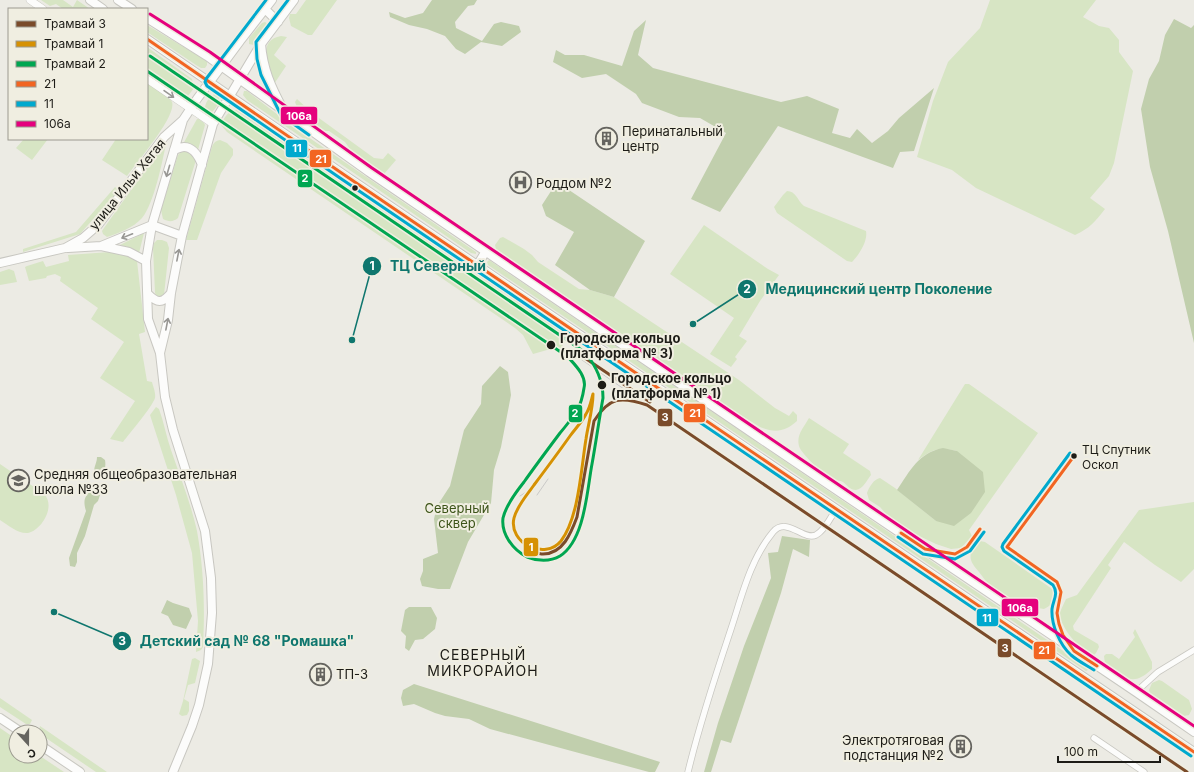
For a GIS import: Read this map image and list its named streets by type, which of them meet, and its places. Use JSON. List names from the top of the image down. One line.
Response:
{"streets":{"main road":["улица Ильи Хегая"]},"districts":["СЕВЕРНЫЙ МИКРОРАЙОН"],"parks":["Северный сквер"],"places":{"building":["Перинатальный центр","ТП-3","Электротяговая подстанция №2"],"hospital":["Роддом №2"],"other":["Медицинский центр Поколение","ТЦ Северный","Городское кольцо (платформа № 3)","Городское кольцо (платформа № 1)","ТЦ Спутник Оскол","Детский сад № 68 \"Ромашка\""],"school or university":["Средняя общеобразовательная школа №33"]},"lines":["transit line 11","transit line 106а","transit line 21","tram line 2","tram line 3","tram line 1"],"legend":["Трамвай 3","Трамвай 1","Трамвай 2","21","11","106а"],"scale_bar":"100 m","north":"bottom"}
